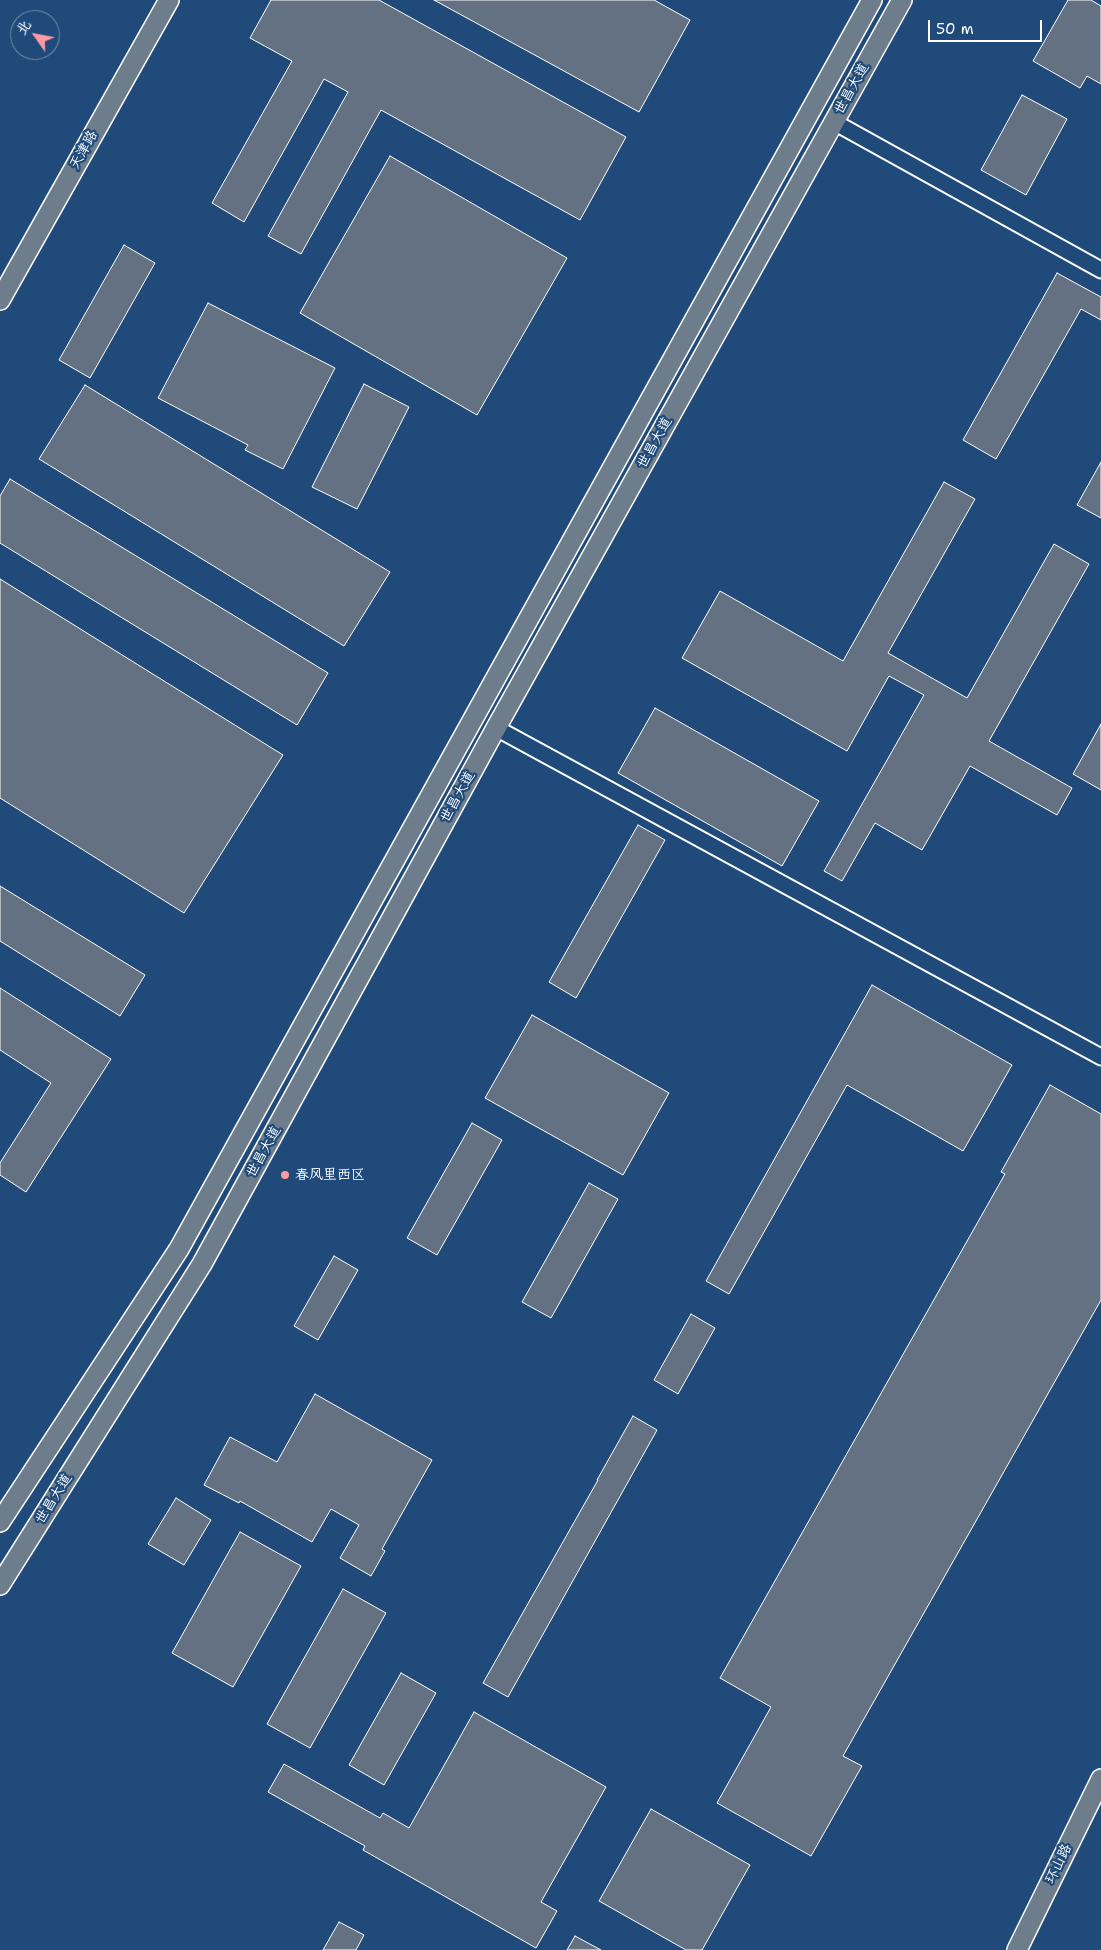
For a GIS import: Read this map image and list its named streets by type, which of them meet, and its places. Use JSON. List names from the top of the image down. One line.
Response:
{"streets":{"main road":["世昌大道","天津路","环山路"]},"places":["春风里西区"],"scale_bar":"50 m","north":"top left"}
